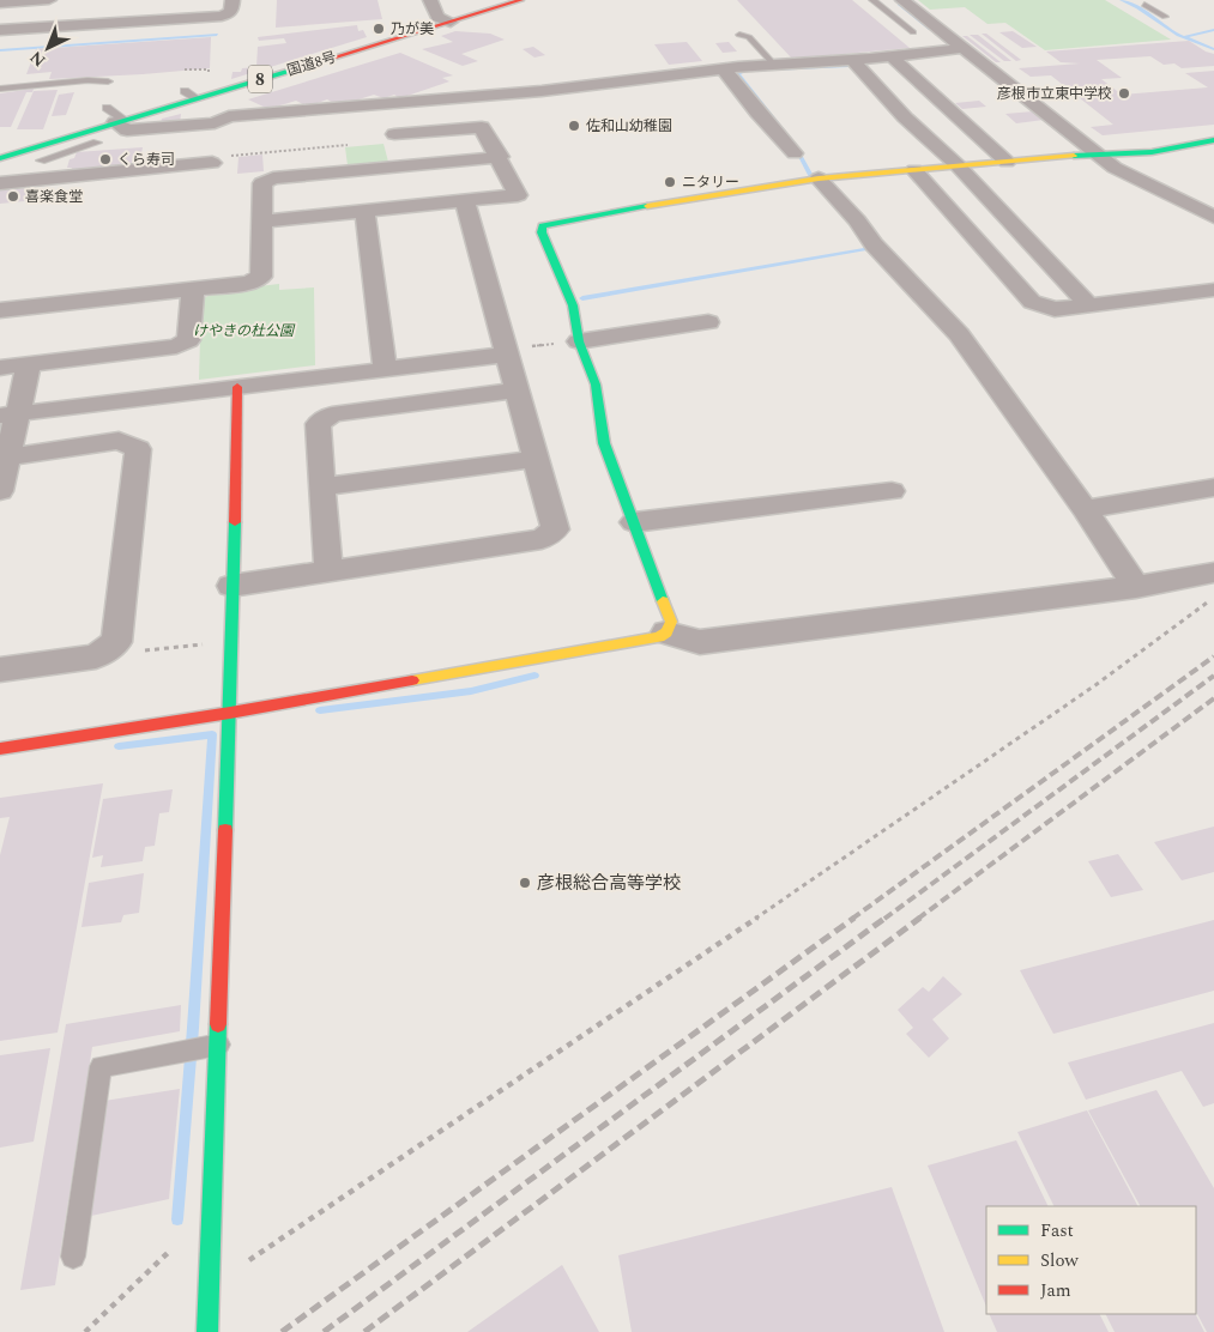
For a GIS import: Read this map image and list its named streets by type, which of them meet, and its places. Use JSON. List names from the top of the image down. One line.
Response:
{"streets":{"main road":["国道8号","8"]},"parks":["けやきの杜公園"],"places":["乃が美","彦根市立東中学校","佐和山幼稚園","くら寿司","ニタリー","喜楽食堂","彦根総合高等学校"],"legend":["Fast","Slow","Jam"],"north":"bottom left"}
